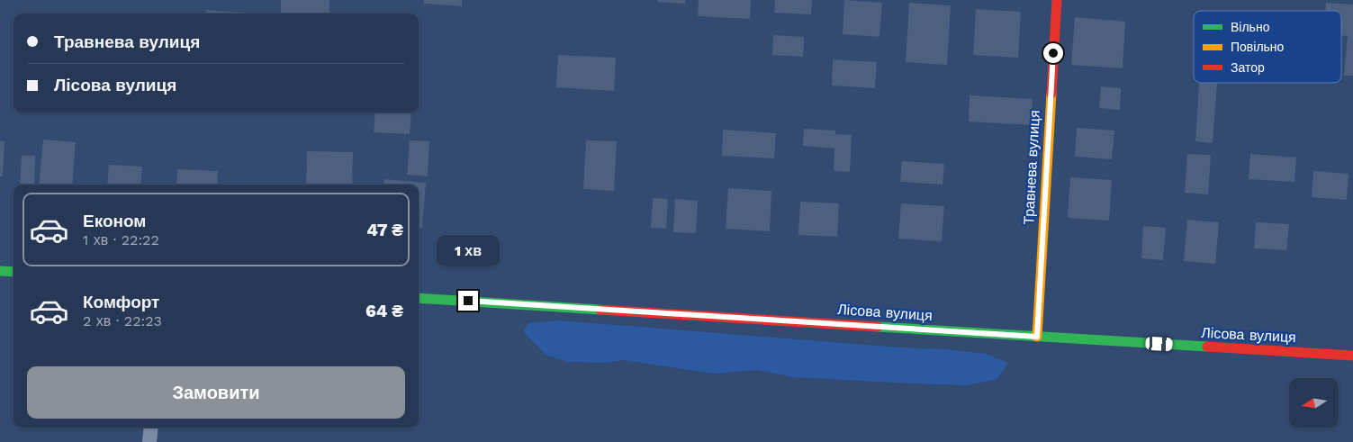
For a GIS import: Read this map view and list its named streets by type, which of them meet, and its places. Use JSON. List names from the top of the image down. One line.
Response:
{"streets":{"street":["Травнева вулиця","Лісова вулиця"]},"crossings":[["Травнева вулиця","Лісова вулиця"]],"legend":["Вільно","Повільно","Затор"],"north":"left","page":{"banner":["Травнева вулиця","Лісова вулиця"],"list":[{"name":"Економ","note":"1 хв · 22:22","value":"47 ₴"},{"name":"Комфорт","note":"2 хв · 22:23","value":"64 ₴"}],"bubble":"1 хв","buttons":"Замовити"}}
